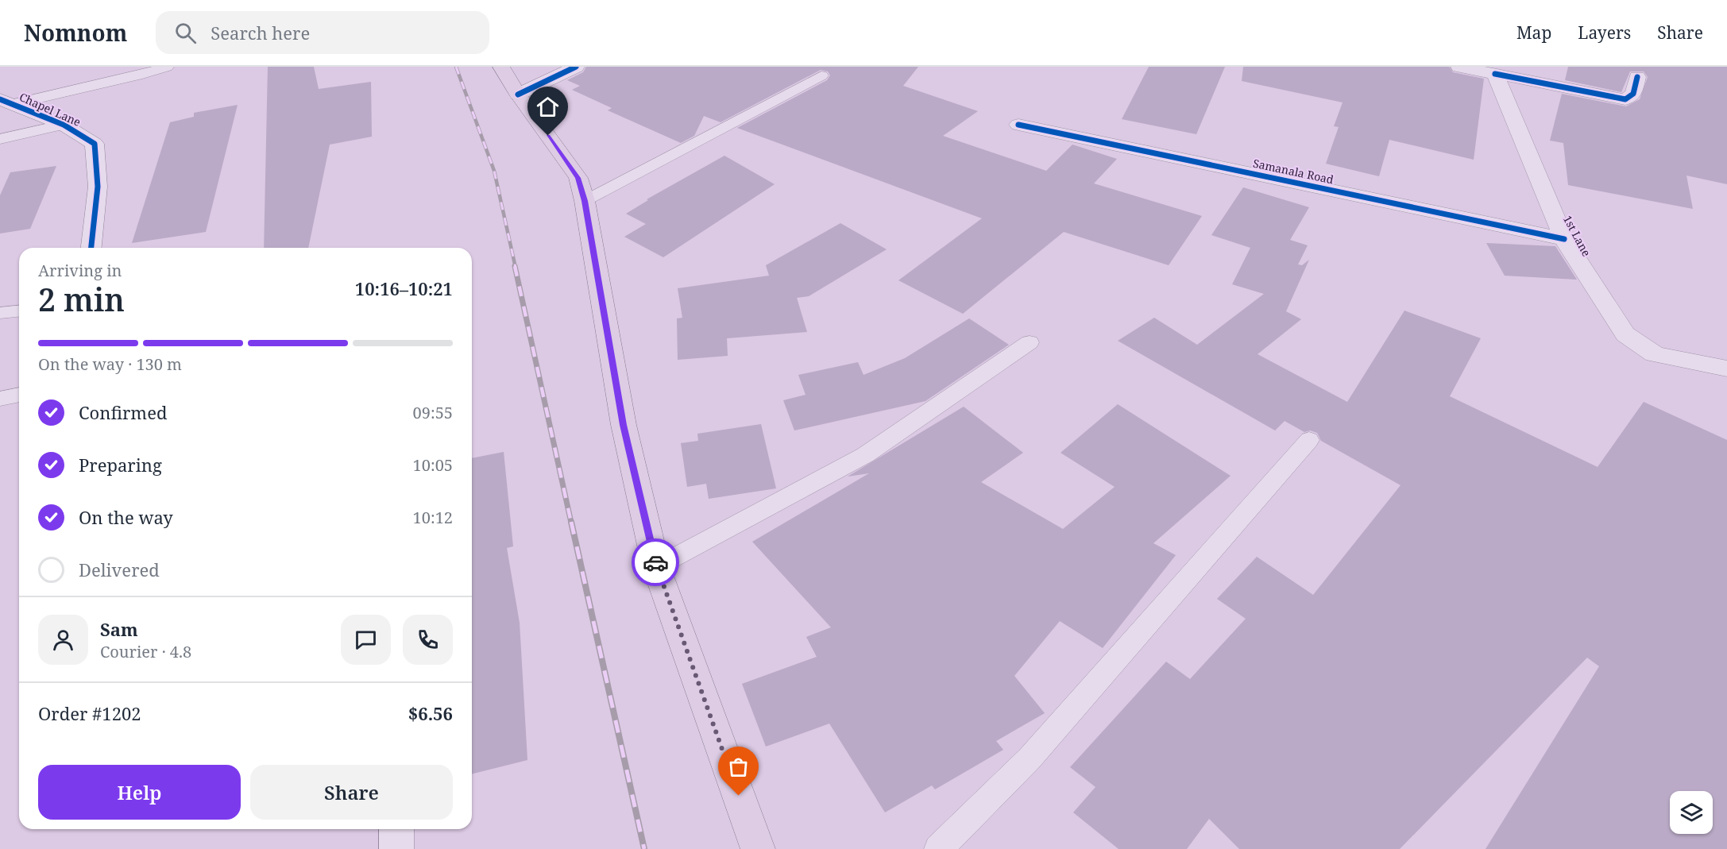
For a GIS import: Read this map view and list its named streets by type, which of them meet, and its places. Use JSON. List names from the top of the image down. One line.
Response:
{"streets":{"street":["Chapel Lane","Samanala Road","1st Lane"]},"crossings":[["Samanala Road","1st Lane"]],"page":{"header":"Nomnom","search":"Search here","nav":["Map","Layers","Share"],"heading":["2 min","Arriving in","10:16–10:21"],"panel":["Sam","Courier · 4.8","Order #1202","$6.56"],"bar":"On the way · 130 m","list":[["Confirmed","09:55"],["Preparing","10:05"],["On the way","10:12"],"Delivered"],"buttons":["Help","Share"]}}
